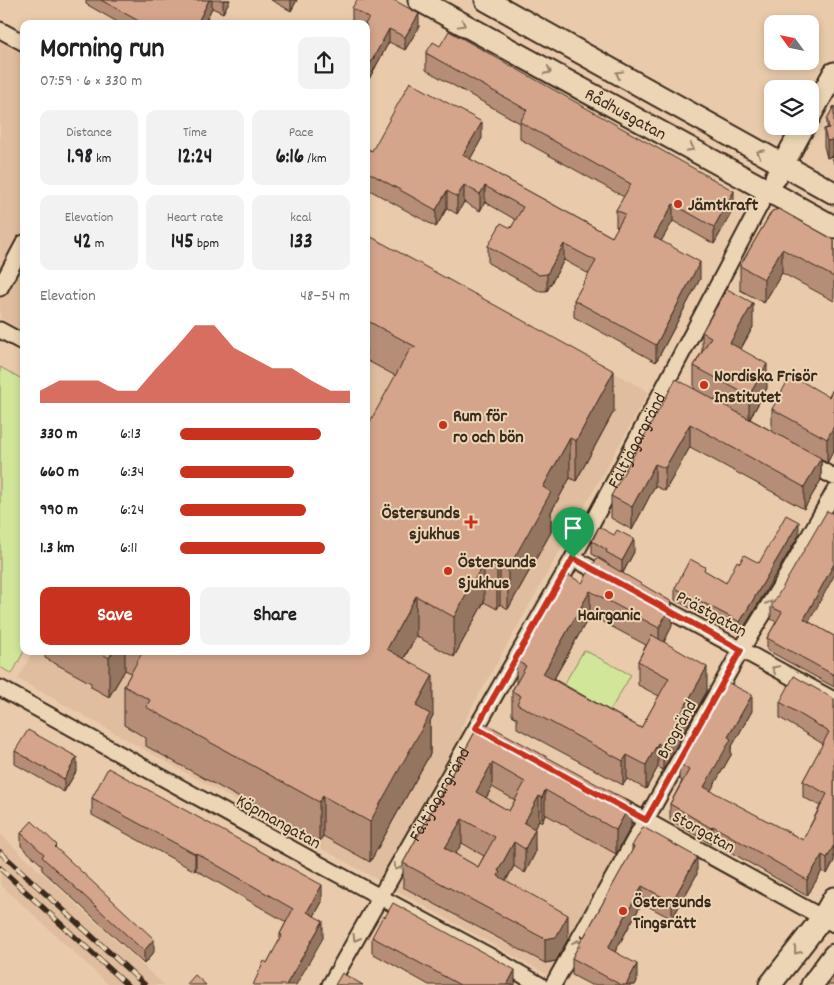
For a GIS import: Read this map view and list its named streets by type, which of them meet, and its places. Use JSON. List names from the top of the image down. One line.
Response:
{"streets":{"main road":["Rådhusgatan","Fältjägargränd"],"street":["Prästgatan","Brogränd","Köpmangatan","Storgatan"]},"crossings":[["Rådhusgatan","Fältjägargränd"],["Fältjägargränd","Köpmangatan"],["Prästgatan","Brogränd"],["Brogränd","Storgatan"]],"one_way":["Prästgatan","Brogränd"],"places":{"other":["Jämtkraft","Nordiska Frisör Institutet","Rum för ro och bön","Östersunds Sjukhus","Hairganic","Östersunds Tingsrätt"],"health":["Östersunds sjukhus"]},"north":"top left","page":{"heading":["Morning run","07:59 · 6 × 330 m"],"stats":[["Distance","1.98 km"],["Time","12:24"],["Pace","6:16 /km"],["Elevation","42 m"],["Heart rate","145 bpm"],["kcal","133"]],"chart":["Elevation","48–54 m"],"list":[{"name":"330 m","note":"6:13"},{"name":"660 m","note":"6:34"},{"name":"990 m","note":"6:24"},{"name":"1.3 km","note":"6:11"}],"buttons":["Save","Share"]}}
